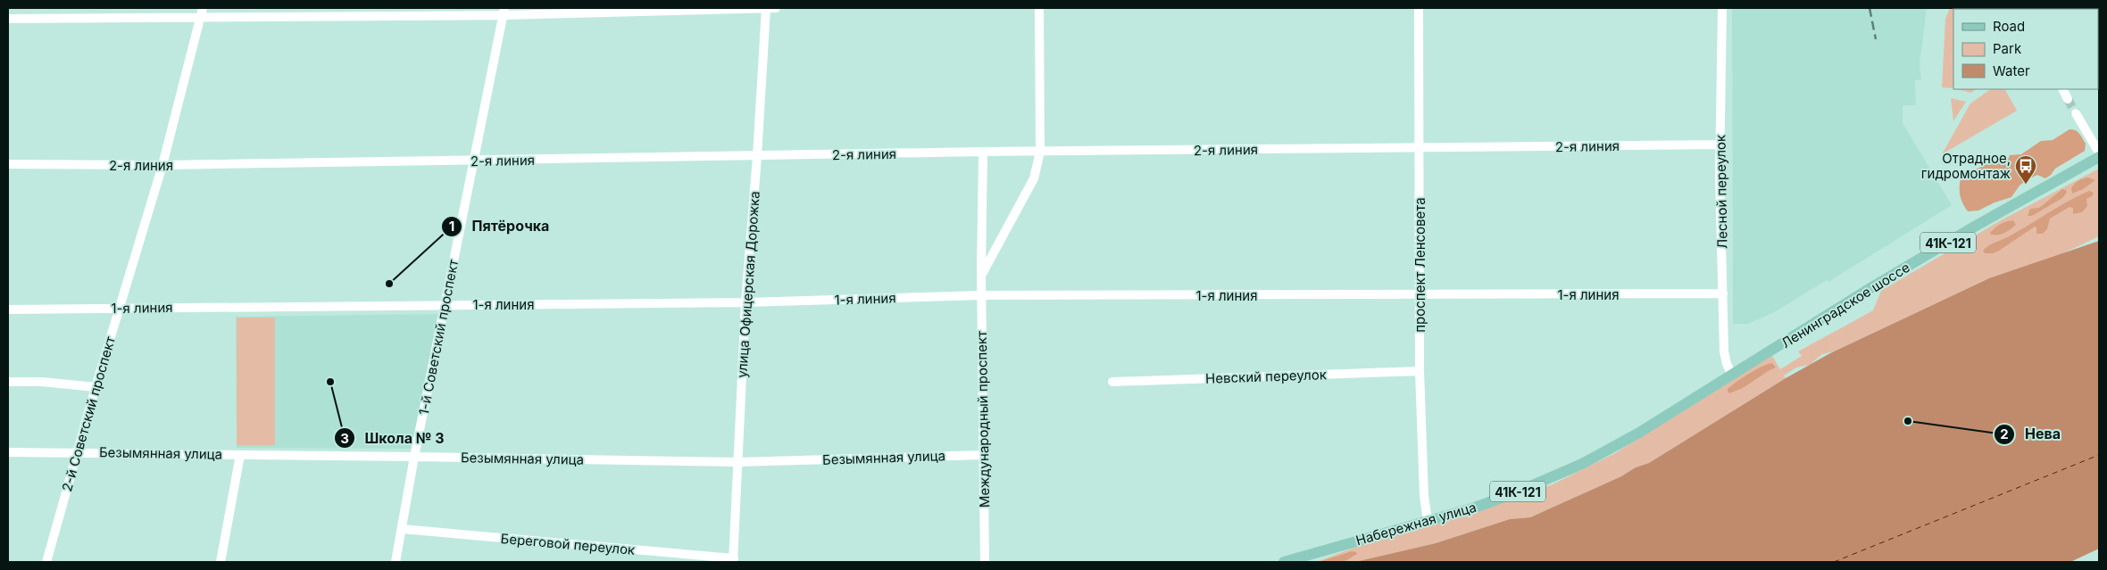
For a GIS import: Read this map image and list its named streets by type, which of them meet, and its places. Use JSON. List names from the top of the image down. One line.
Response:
{"streets":{"main road":["41К-121","Ленинградское шоссе","Набережная улица"],"street":["2-я линия","Лесной переулок","проспект Ленсовета","улица Офицерская Дорожка","1-я линия","1-й Советский проспект","Невский переулок","2-й Советский проспект","Международный проспект","Безымянная улица","Береговой переулок"]},"crossings":[["2-я линия","Лесной переулок"],["2-я линия","проспект Ленсовета"],["2-я линия","улица Офицерская Дорожка"],["2-я линия","1-й Советский проспект"],["2-я линия","2-й Советский проспект"],["2-я линия","Международный проспект"],["Лесной переулок","1-я линия"],["Лесной переулок","Ленинградское шоссе"],["Лесной переулок","Набережная улица"],["проспект Ленсовета","1-я линия"],["проспект Ленсовета","Невский переулок"],["проспект Ленсовета","Набережная улица"],["улица Офицерская Дорожка","1-я линия"],["улица Офицерская Дорожка","Безымянная улица"],["улица Офицерская Дорожка","Береговой переулок"],["1-я линия","1-й Советский проспект"],["1-я линия","2-й Советский проспект"],["1-я линия","Международный проспект"],["Ленинградское шоссе","Набережная улица"],["1-й Советский проспект","Безымянная улица"],["1-й Советский проспект","Береговой переулок"],["2-й Советский проспект","Безымянная улица"],["Международный проспект","Безымянная улица"]],"places":{"bus stop":["Отрадное, гидромонтаж"],"other":["Пятёрочка","Школа № 3","Нева"]},"legend":["Road","Park","Water"]}
